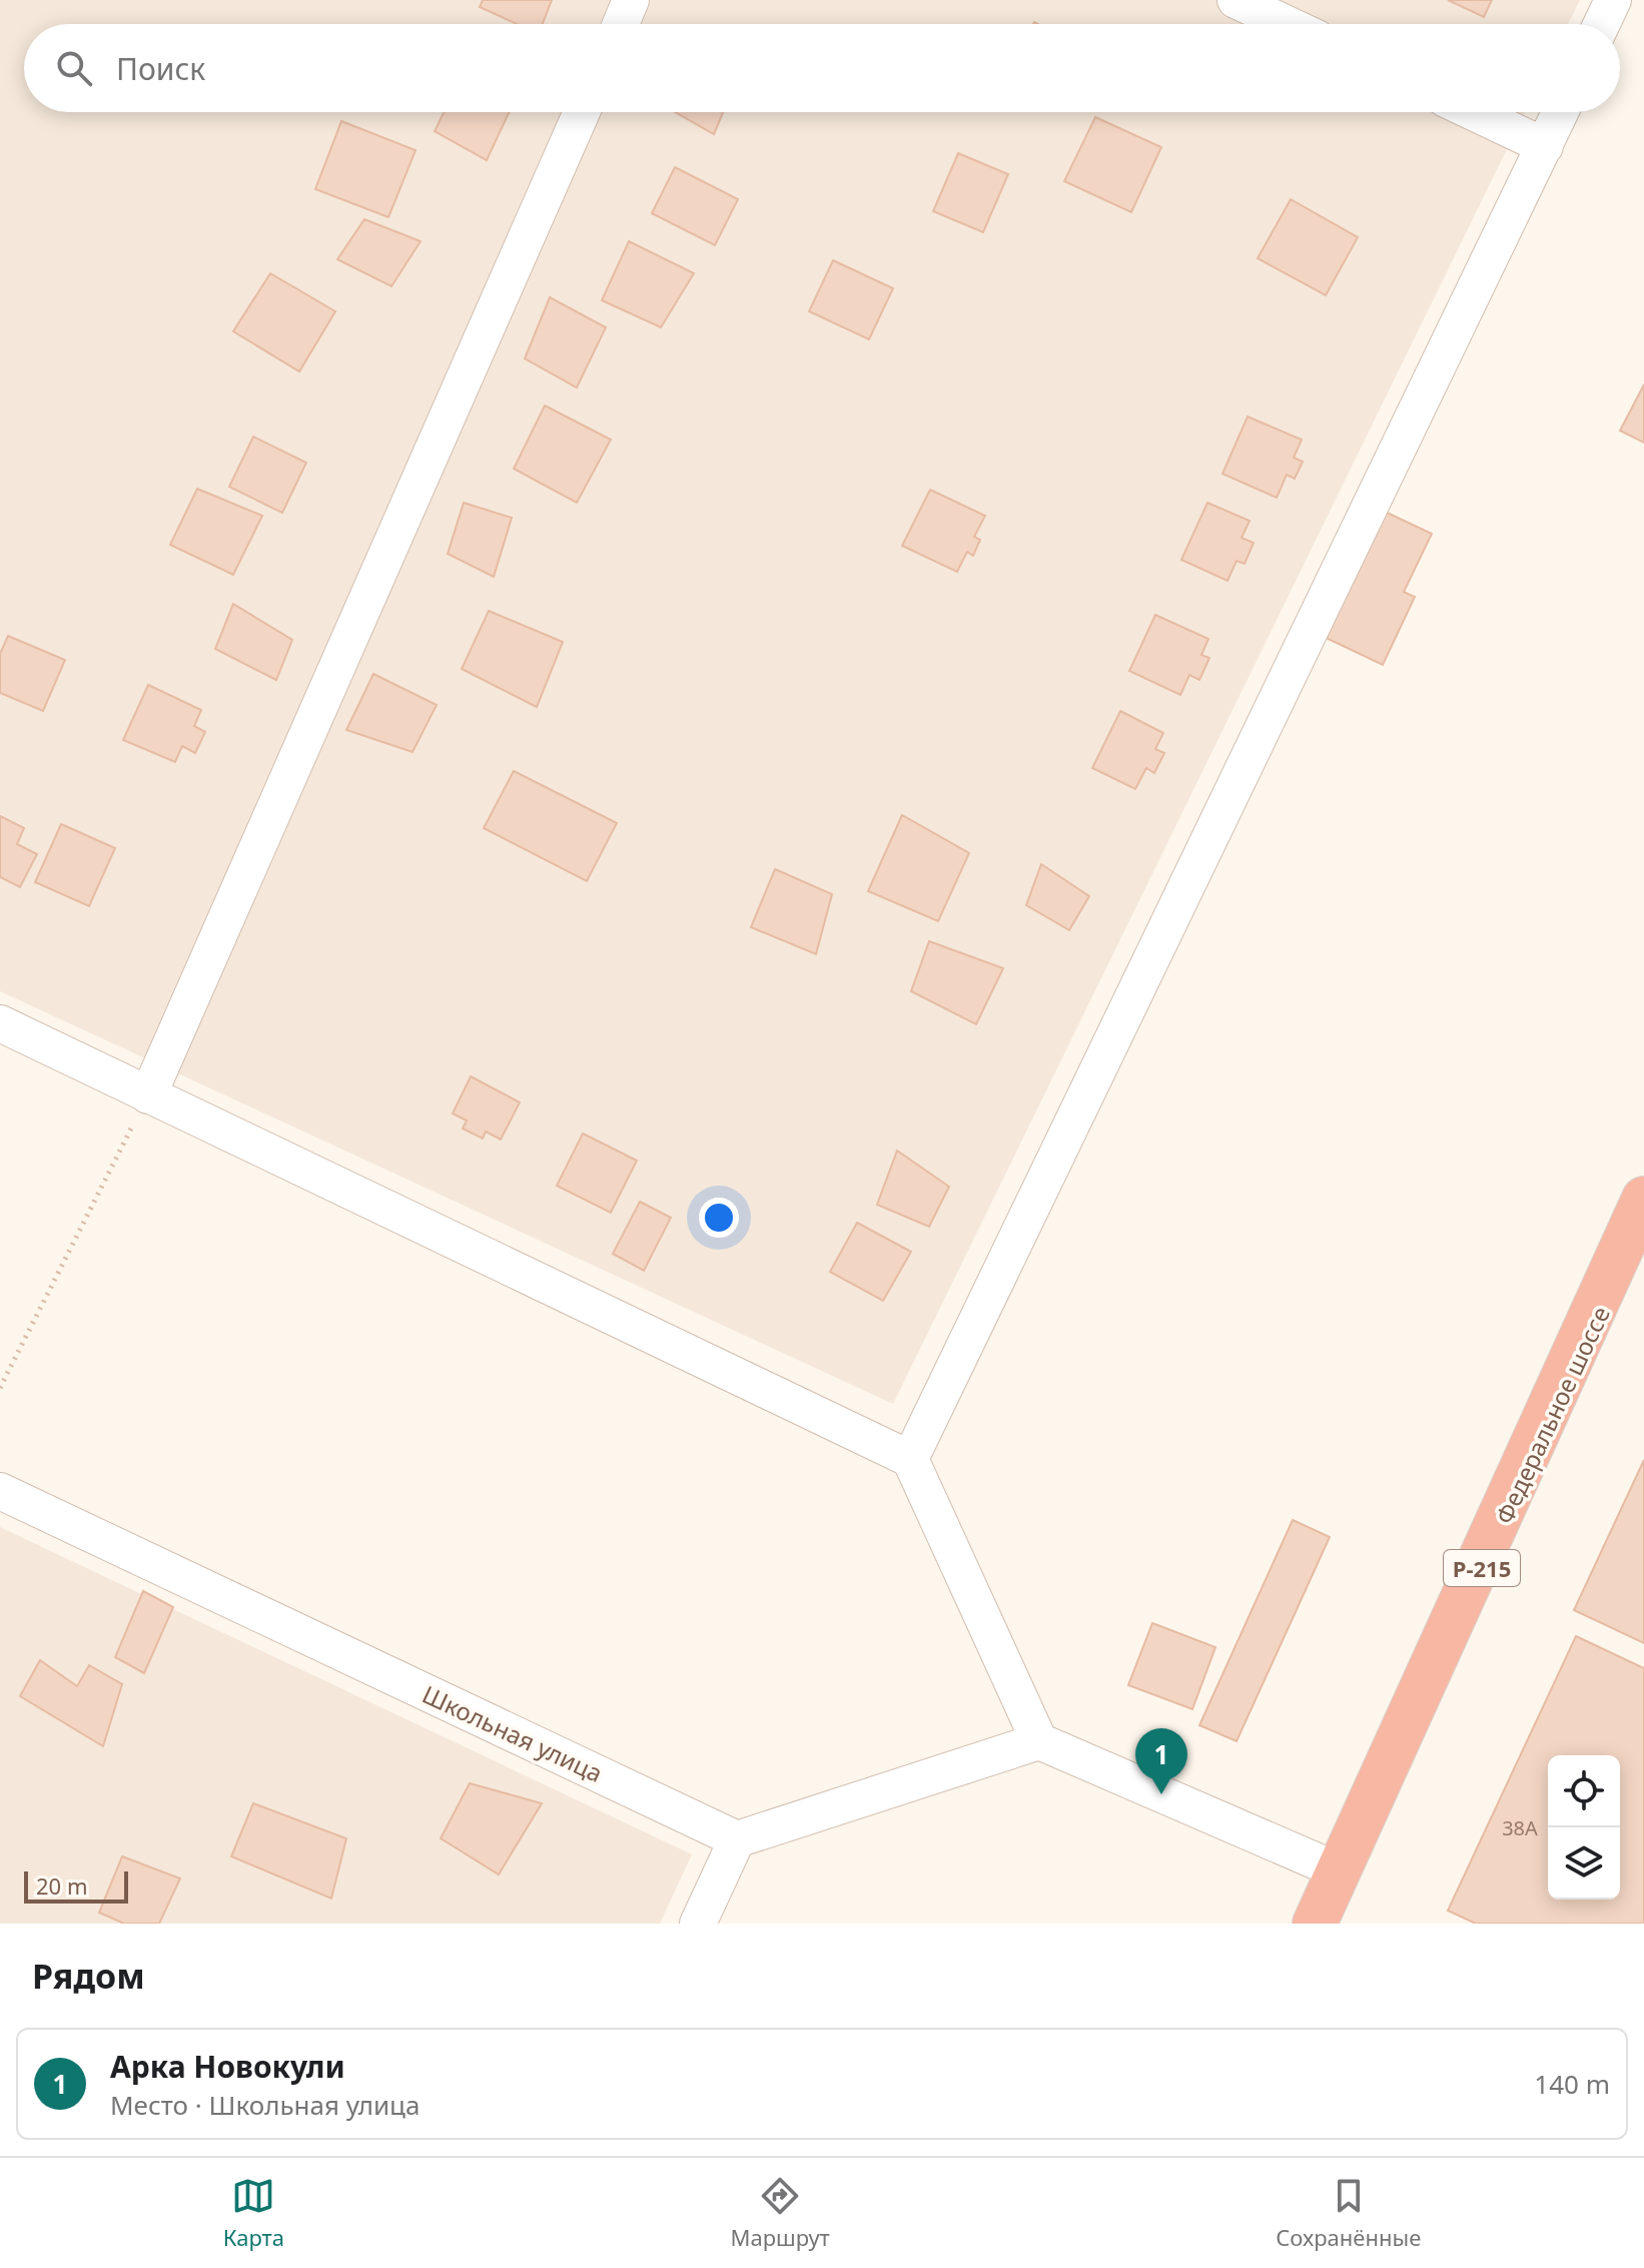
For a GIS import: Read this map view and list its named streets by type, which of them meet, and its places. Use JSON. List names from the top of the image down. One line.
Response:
{"streets":{"highway":["Федеральное шоссе","P-215"],"street":["Школьная улица"]},"crossings":[["Федеральное шоссе","P-215"]],"house_numbers":["38А"],"scale_bar":"20 m","page":{"search":"Поиск","pins":"1","scale":"20 m","heading":"Рядом","list":[{"mark":"1","name":"Арка Новокули","note":"Место · Школьная улица","value":"140 m"}],"nav":["Карта","Маршрут","Сохранённые"]}}
